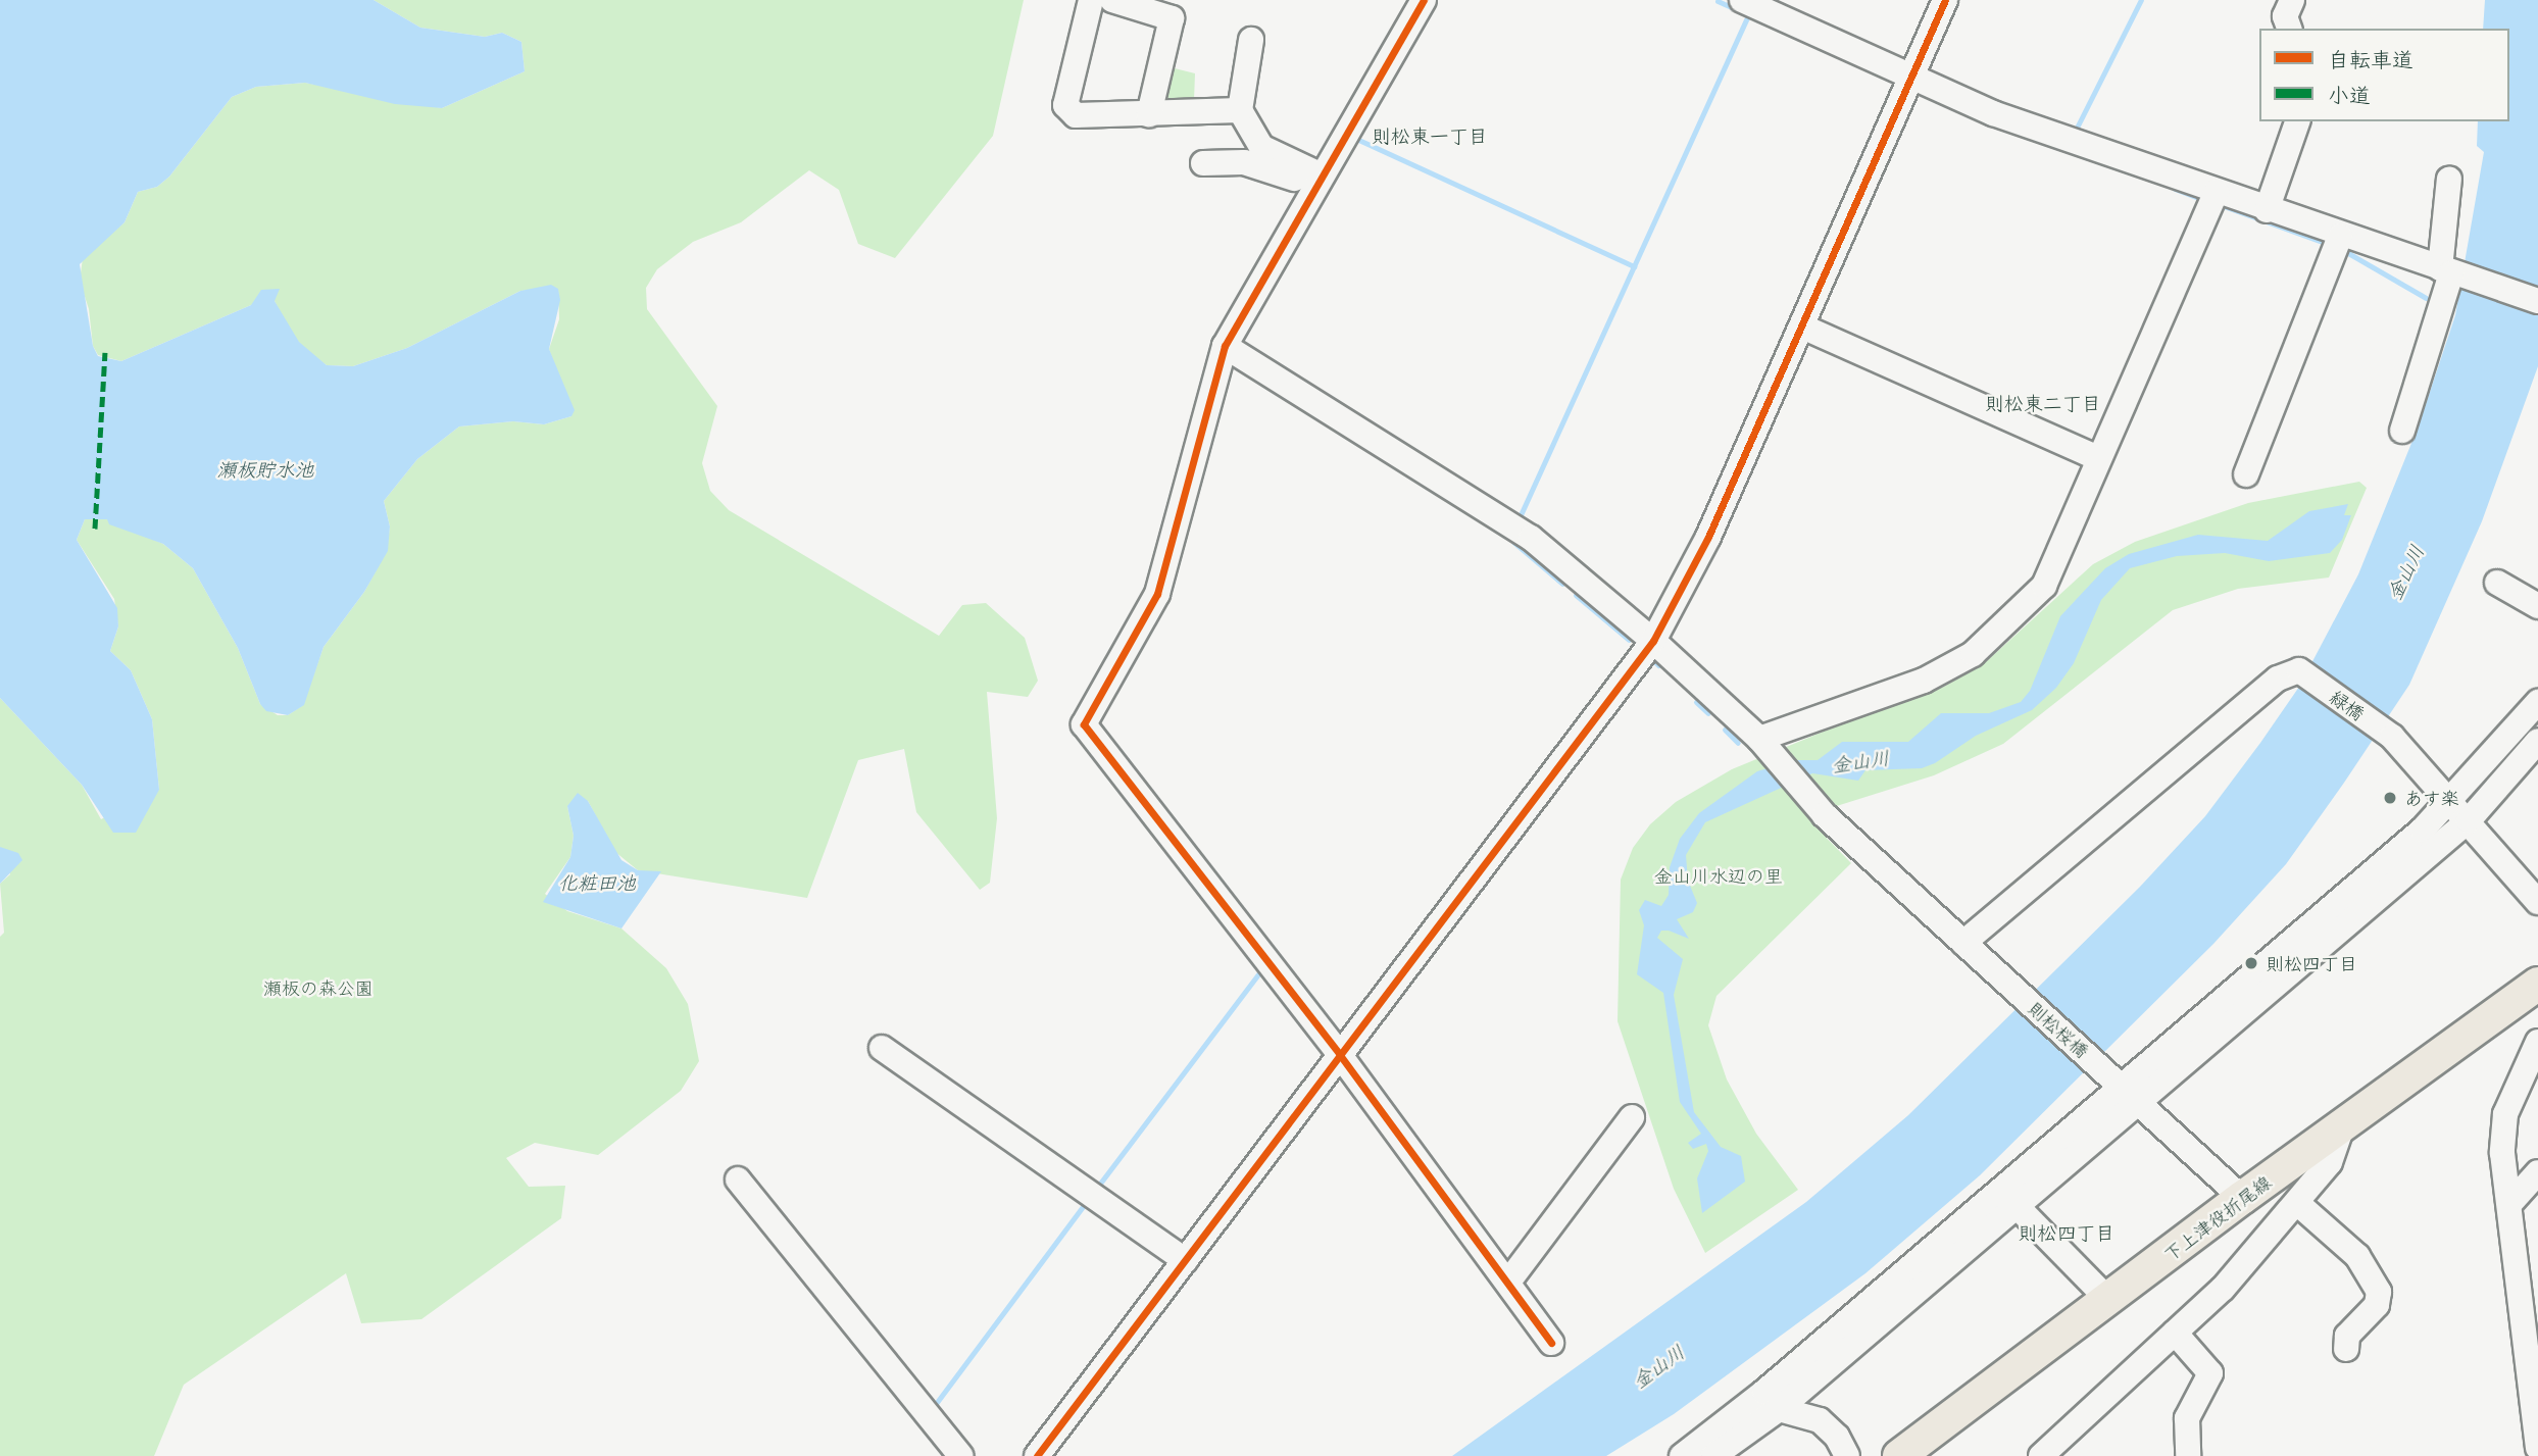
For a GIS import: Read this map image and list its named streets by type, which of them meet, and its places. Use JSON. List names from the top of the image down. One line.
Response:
{"streets":{"main road":["下上津役折尾線"],"street":["緑橋","則松桜橋"]},"crossings":[["緑橋","則松桜橋"],["則松桜橋","下上津役折尾線"]],"districts":["則松東一丁目","則松東二丁目","則松四丁目"],"water":["瀬板貯水池","金山川","化粧田池"],"parks":["金山川水辺の里","瀬板の森公園"],"places":["あす楽","則松四丁目"],"legend":["自転車道","小道"]}
